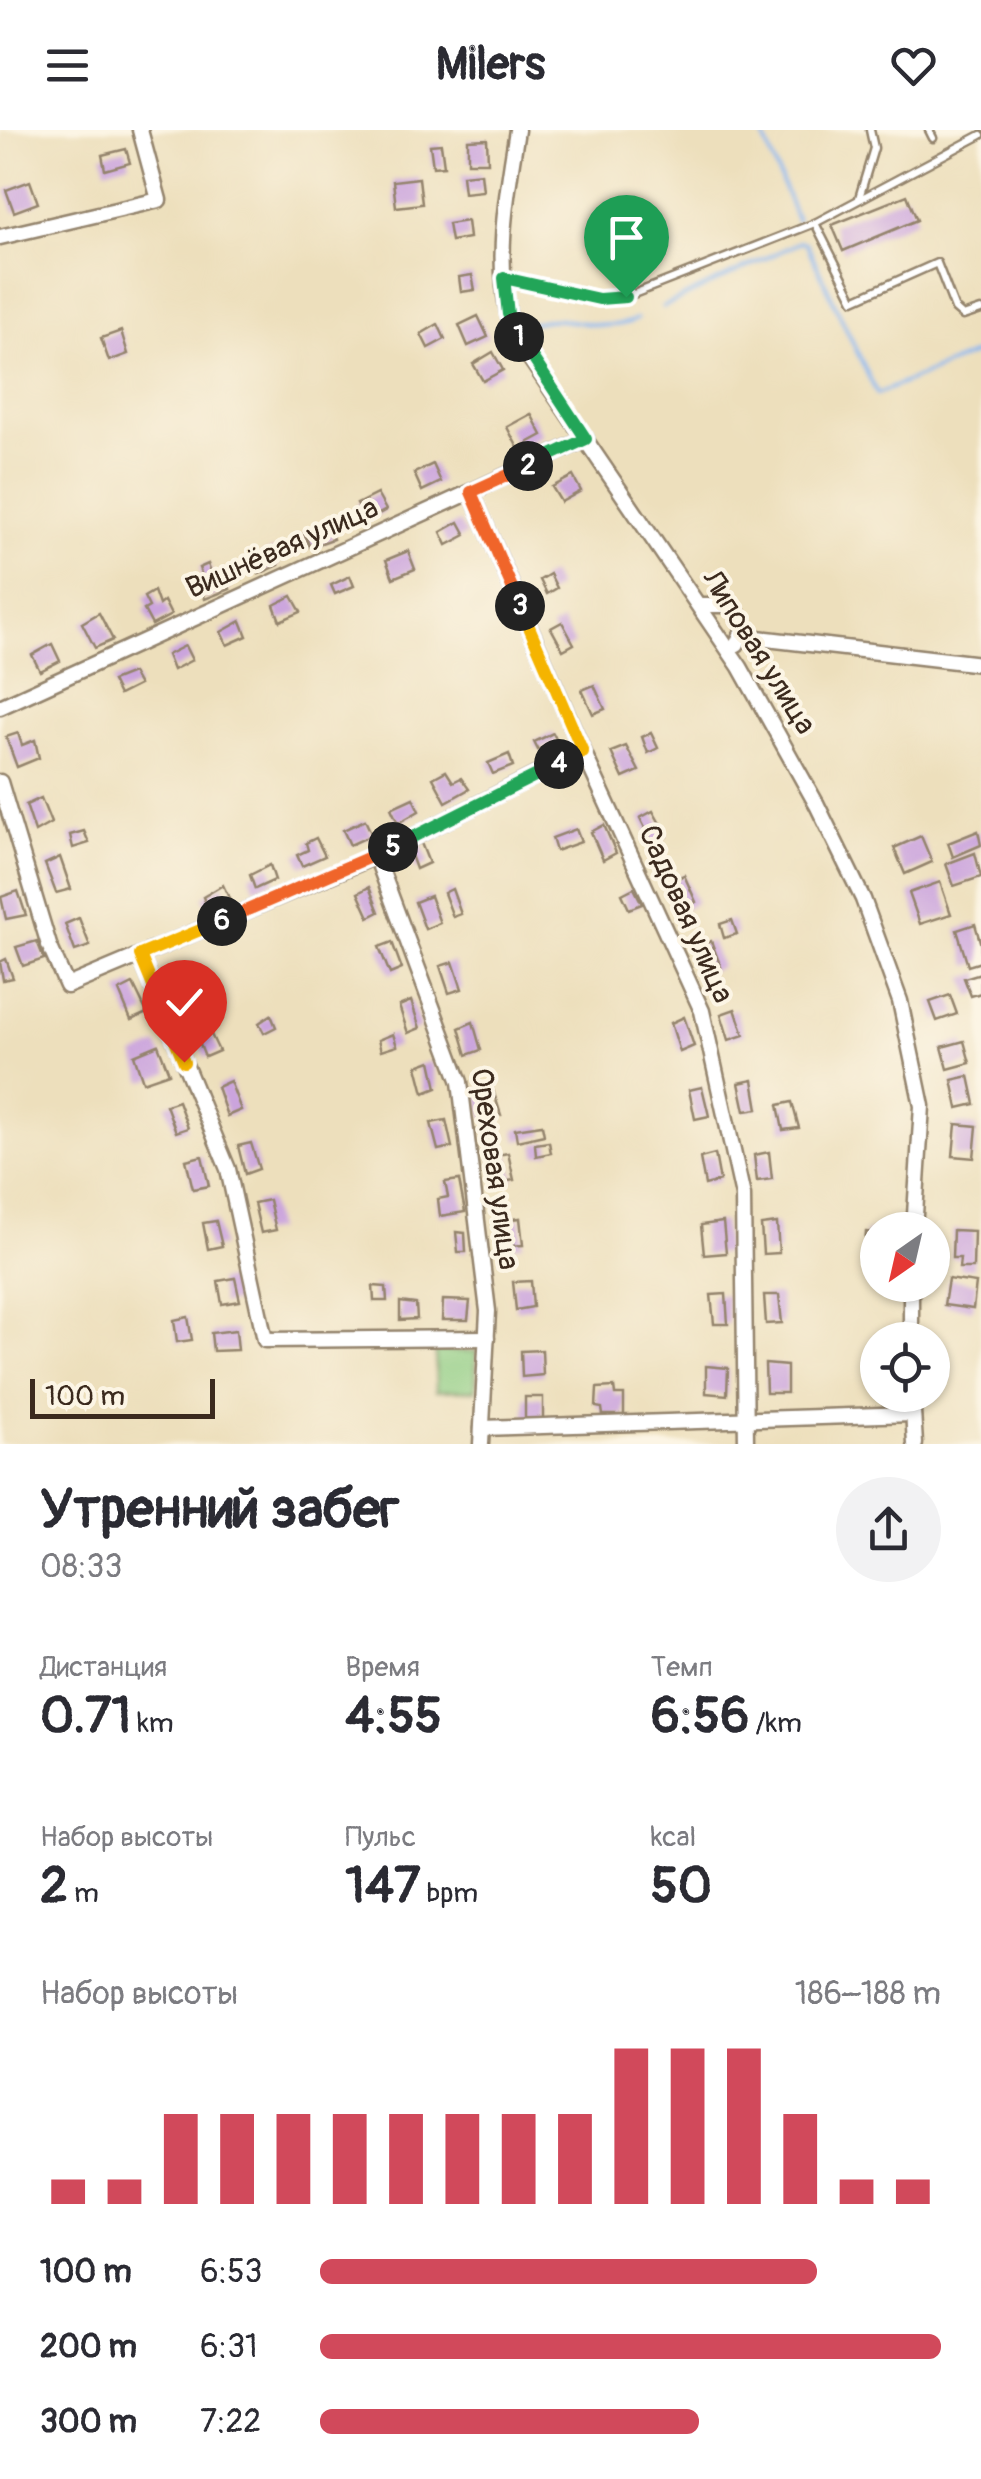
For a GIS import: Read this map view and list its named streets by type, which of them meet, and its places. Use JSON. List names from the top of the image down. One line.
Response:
{"streets":{"street":["Вишнёвая улица","Липовая улица","Садовая улица","Ореховая улица"]},"crossings":[["Вишнёвая улица","Липовая улица"],["Вишнёвая улица","Садовая улица"]],"scale_bar":"100 m","north":"bottom left","page":{"header":"Milers","pins":["1","2","3","4","5","6"],"scale":"100 m","heading":["Утренний забег","08:33"],"stats":[["Дистанция","0.71 km"],["Время","4:55"],["Темп","6:56 /km"],["Набор высоты","2 m"],["Пульс","147 bpm"],["kcal","50"]],"chart":["Набор высоты","186–188 m"],"list":[{"name":"100 m","note":"6:53"},{"name":"200 m","note":"6:31"},{"name":"300 m","note":"7:22"}]}}
